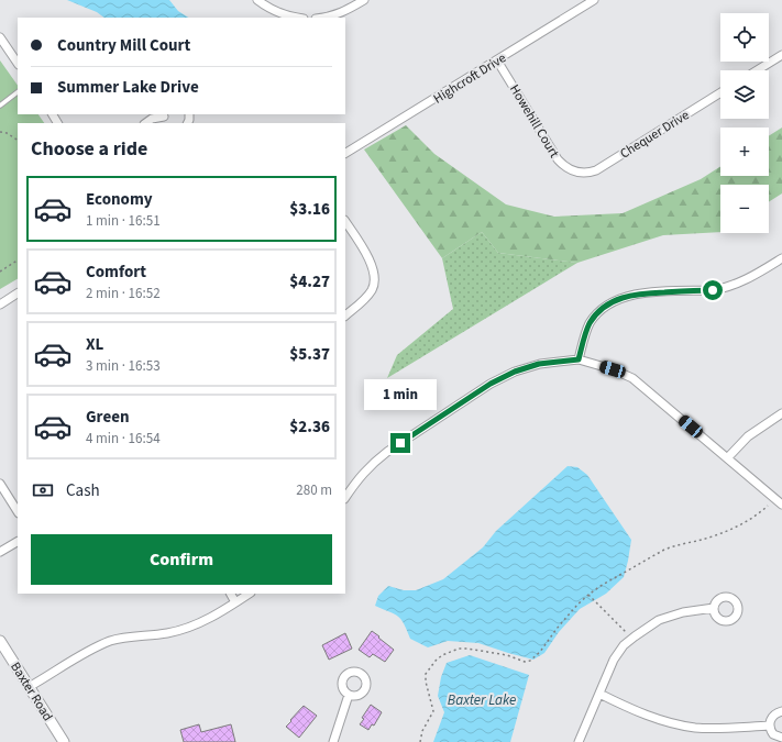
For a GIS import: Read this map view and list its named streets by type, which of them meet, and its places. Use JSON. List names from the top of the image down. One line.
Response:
{"streets":{"main road":["Baxter Road"],"street":["Highcroft Drive","Howehill Court","Chequer Drive"]},"crossings":[["Highcroft Drive","Howehill Court"],["Howehill Court","Chequer Drive"]],"water":["Baxter Lake"],"page":{"map_buttons":["+","−"],"banner":["Country Mill Court","Summer Lake Drive"],"heading":"Choose a ride","list":[{"name":"Economy","note":"1 min · 16:51","value":"$3.16"},{"name":"Comfort","note":"2 min · 16:52","value":"$4.27"},{"name":"XL","note":"3 min · 16:53","value":"$5.37"},{"name":"Green","note":"4 min · 16:54","value":"$2.36"}],"bubble":"1 min","pay":["Cash","280 m"],"buttons":"Confirm"}}
